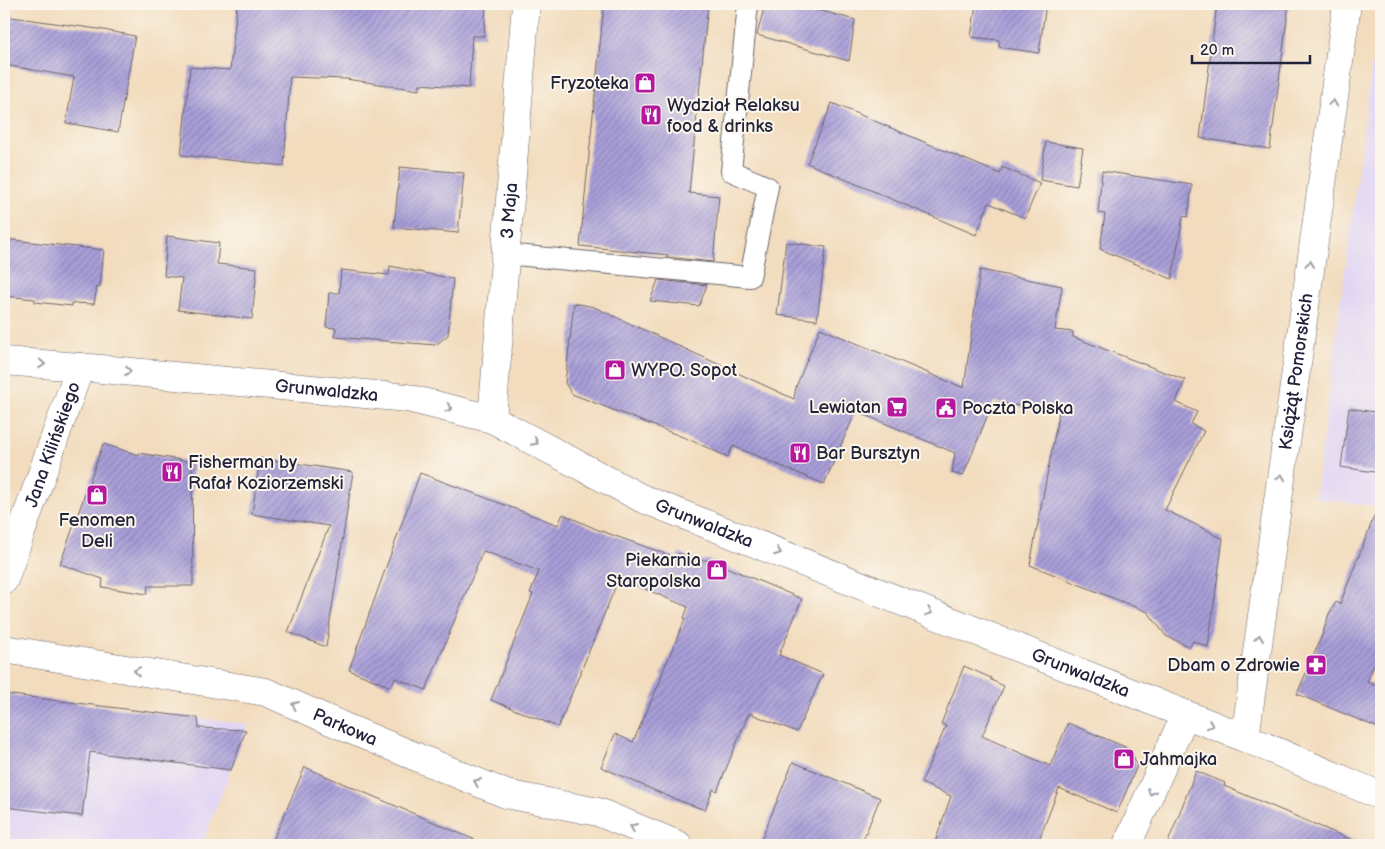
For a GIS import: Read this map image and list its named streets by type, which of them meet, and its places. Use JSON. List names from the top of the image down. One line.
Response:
{"streets":{"street":["3 Maja","Książąt Pomorskich","Grunwaldzka","Jana Kilińskiego","Parkowa"]},"crossings":[["3 Maja","Grunwaldzka"],["Książąt Pomorskich","Grunwaldzka"],["Grunwaldzka","Jana Kilińskiego"]],"one_way":["Książąt Pomorskich","Grunwaldzka","Parkowa"],"places":{"shop":["Fryzoteka","WYPO. Sopot","Fenomen Deli","Piekarnia Staropolska","Jahmajka"],"restaurant":["Wydział Relaksu food & drinks","Bar Bursztyn","Fisherman by Rafał Koziorzemski"],"supermarket":["Lewiatan"],"public building":["Poczta Polska"],"pharmacy":["Dbam o Zdrowie"]},"scale_bar":"20 m"}
